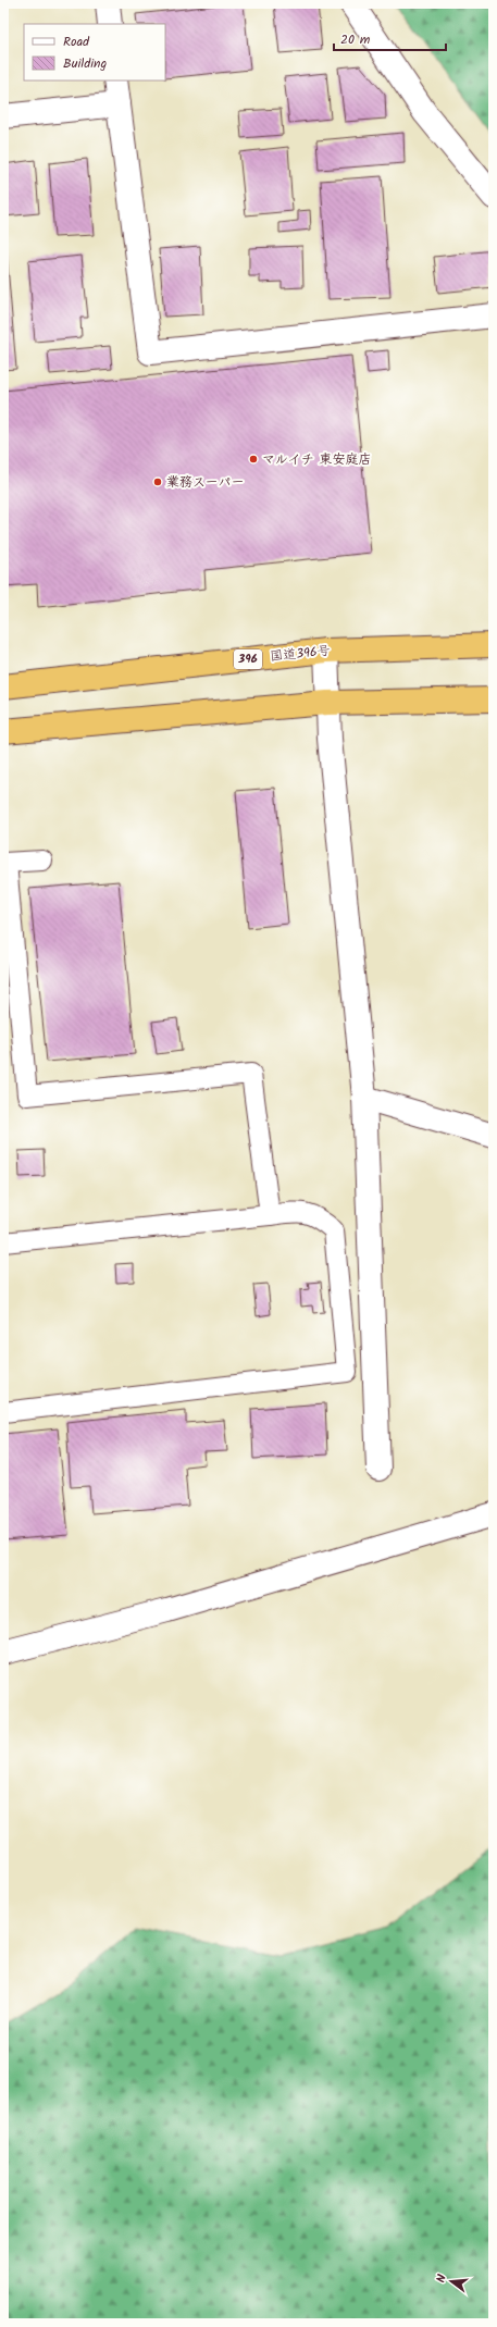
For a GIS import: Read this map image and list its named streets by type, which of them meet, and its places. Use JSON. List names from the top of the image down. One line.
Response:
{"streets":{"highway":["国道396号","396"]},"places":["マルイチ 東安庭店","業務スーパー"],"legend":["Road","Building"],"scale_bar":"20 m","north":"left"}
